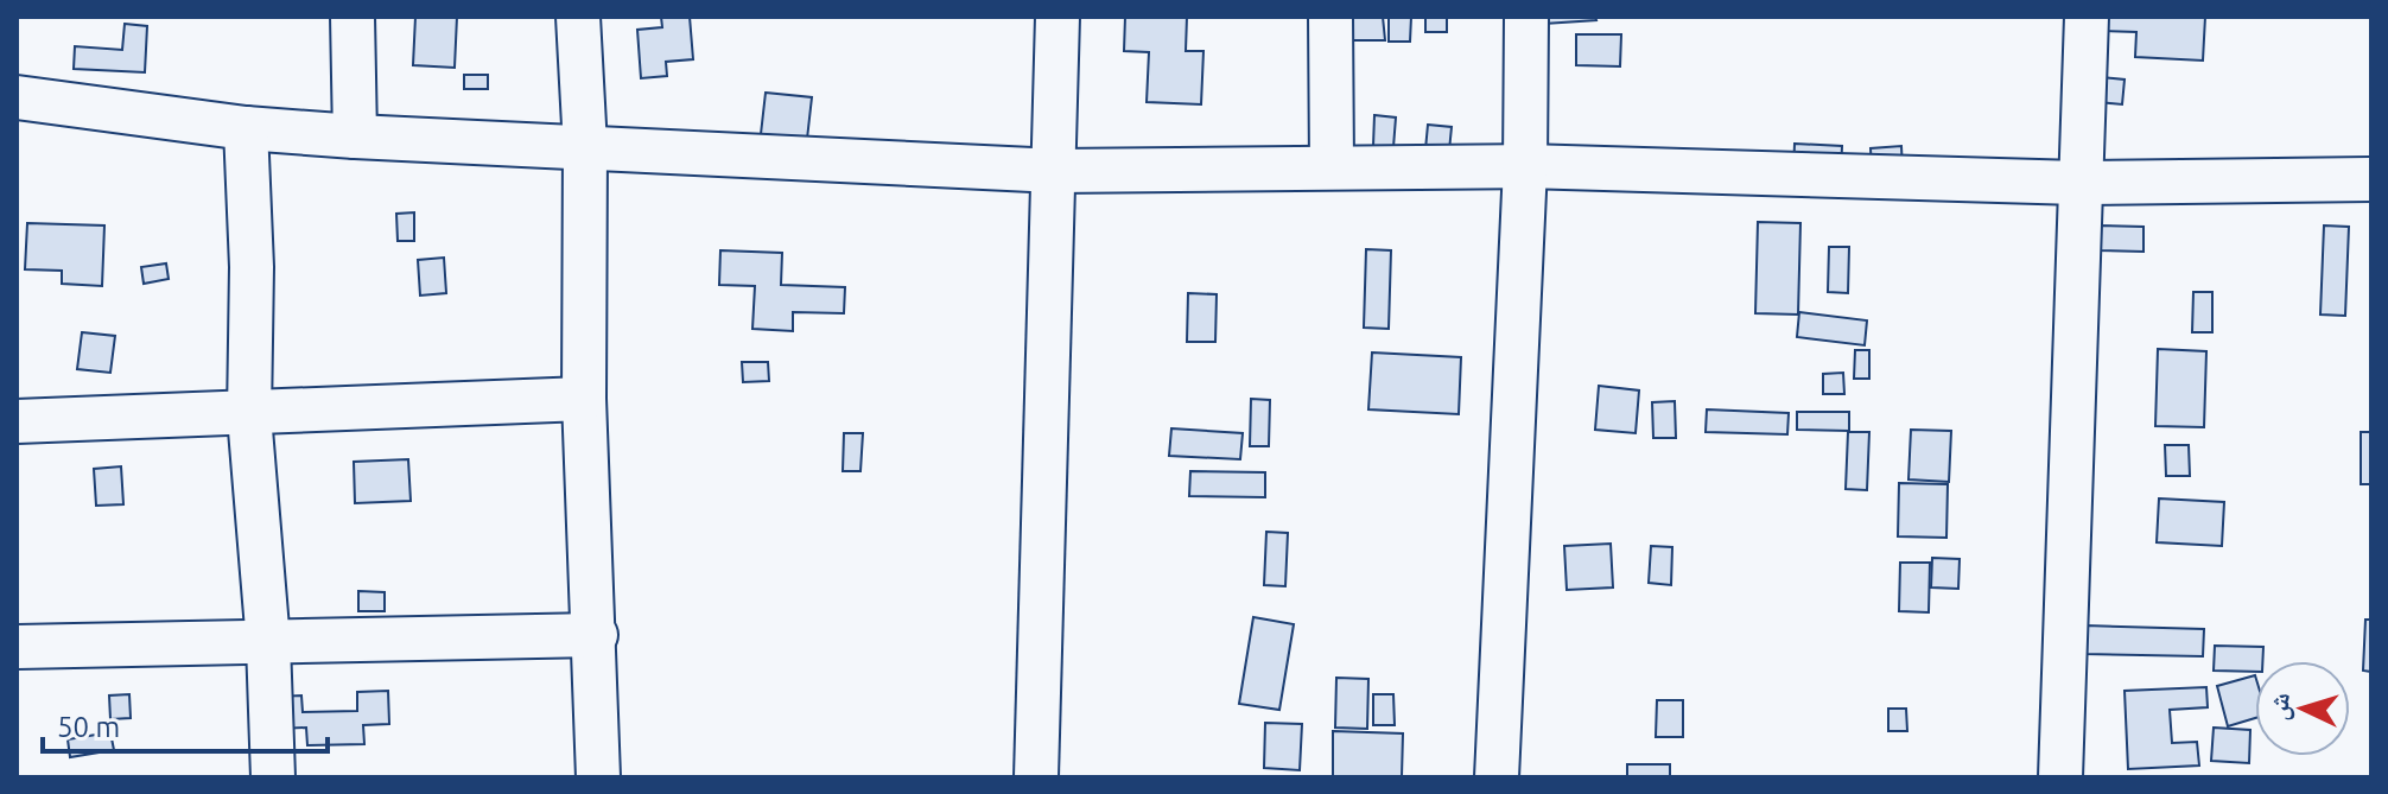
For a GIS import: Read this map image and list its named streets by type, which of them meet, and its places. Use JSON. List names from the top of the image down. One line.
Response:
{"scale_bar":"50 m","north":"left"}
